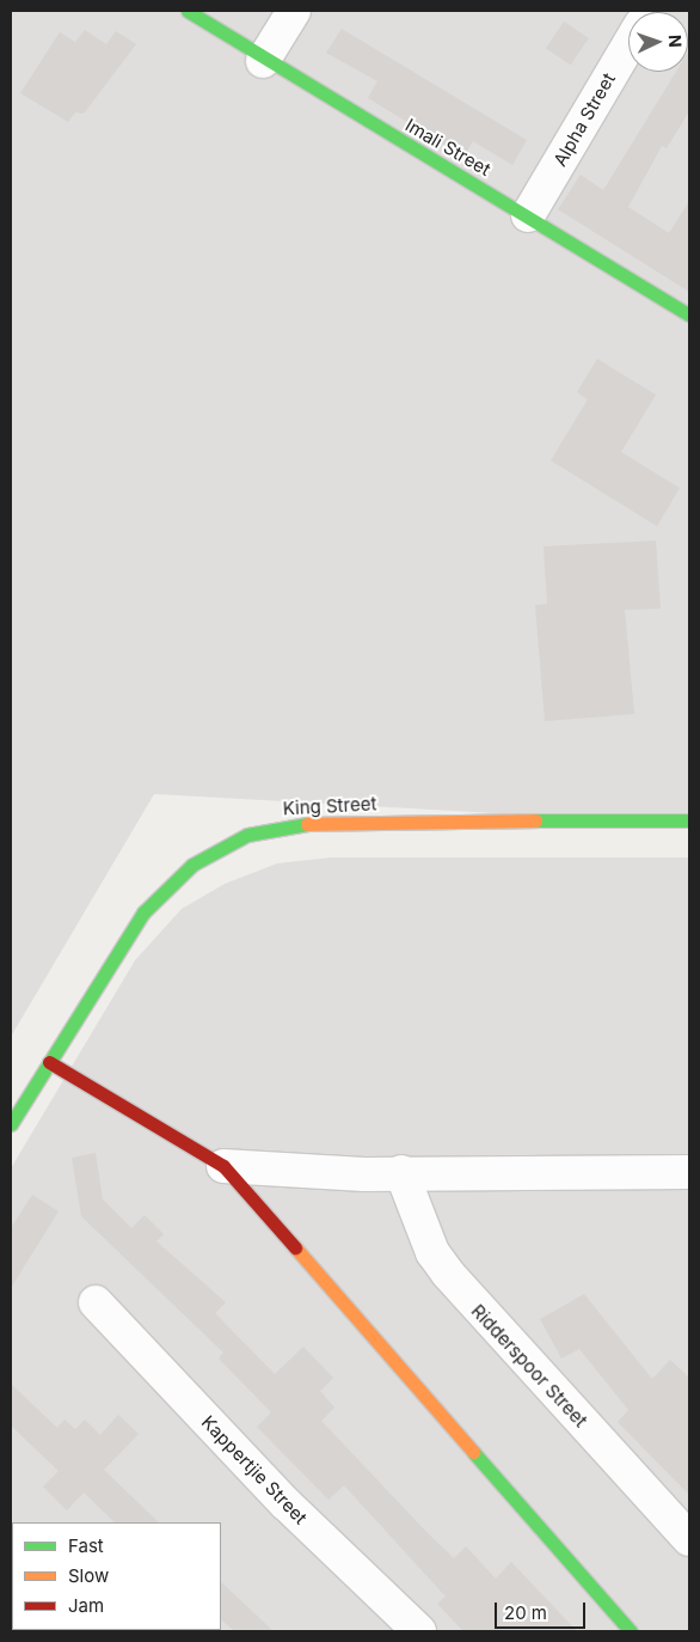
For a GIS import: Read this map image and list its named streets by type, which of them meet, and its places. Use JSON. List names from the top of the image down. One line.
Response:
{"streets":{"street":["Alpha Street","Imali Street","King Street","Ridderspoor Street","Kappertjie Street"]},"crossings":[["Alpha Street","Imali Street"]],"legend":["Fast","Slow","Jam"],"scale_bar":"20 m","north":"right"}
